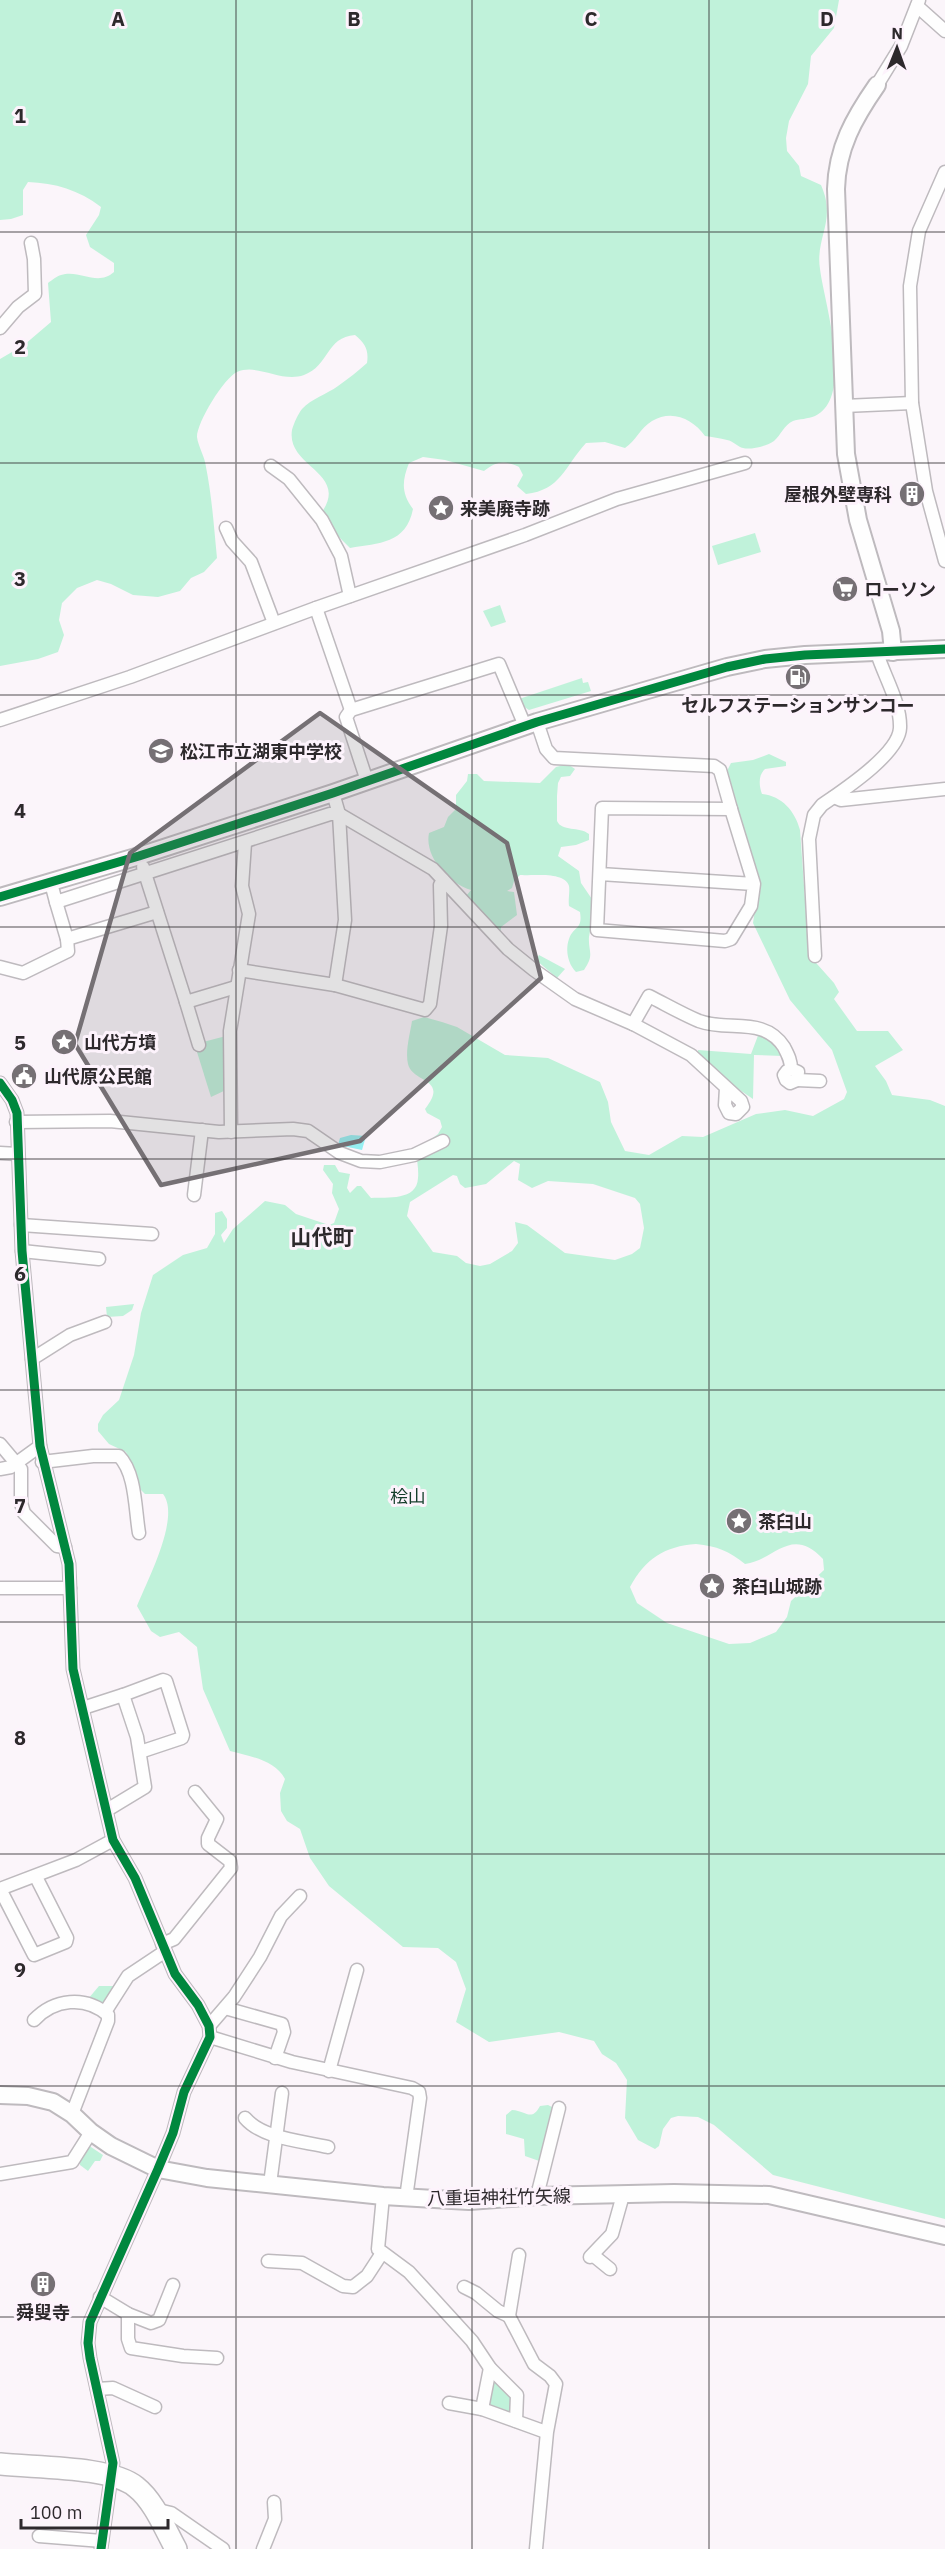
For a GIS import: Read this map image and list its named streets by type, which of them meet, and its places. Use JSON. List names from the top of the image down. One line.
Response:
{"streets":{"street":["八重垣神社竹矢線"]},"districts":["山代町"],"parks":["桧山"],"places":{"building":["屋根外壁専科","舜叟寺"],"place":["来美廃寺跡","山代方墳","茶臼山","茶臼山城跡"],"supermarket":["ローソン"],"fuel station":["セルフステーションサンコー"],"school or university":["松江市立湖東中学校"],"public building":["山代原公民館"]},"scale_bar":"100 m","north":"top","grid":{"columns":["A","B","C","D"],"rows":["1","2","3","4","5","6","7","8","9"]}}
